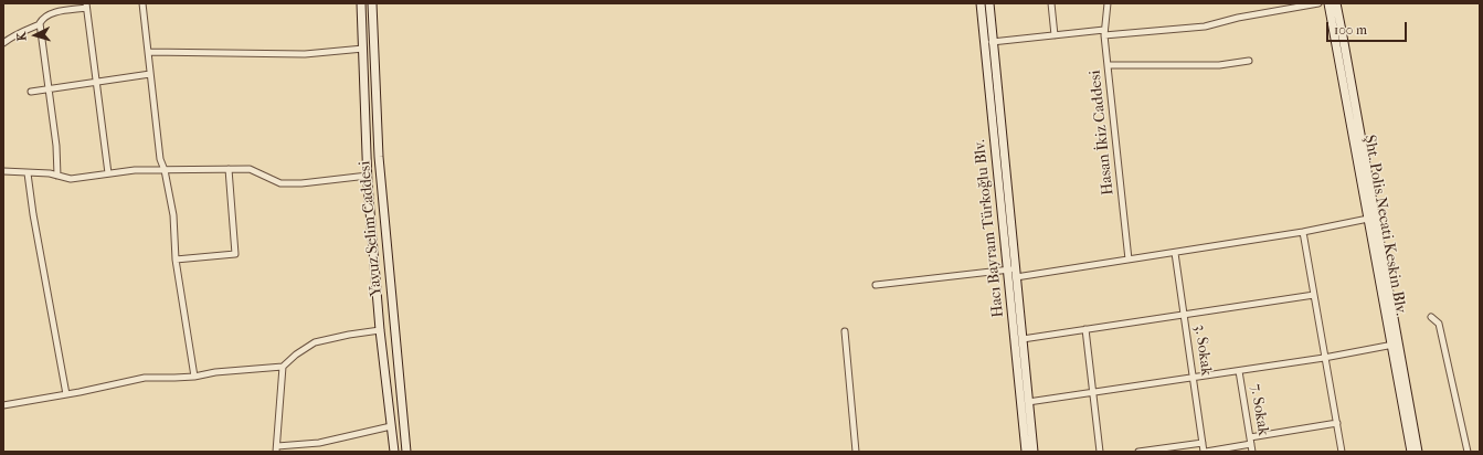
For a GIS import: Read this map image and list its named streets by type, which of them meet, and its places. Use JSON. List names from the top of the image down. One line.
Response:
{"streets":{"street":["Hasan İkiz Caddesi","Şht. Polis Necati Keskin Blv.","Yavuz Selim Caddesi","Hacı Bayram Türkoğlu Blv.","3. Sokak","7. Sokak"]},"scale_bar":"100 m","north":"left"}
